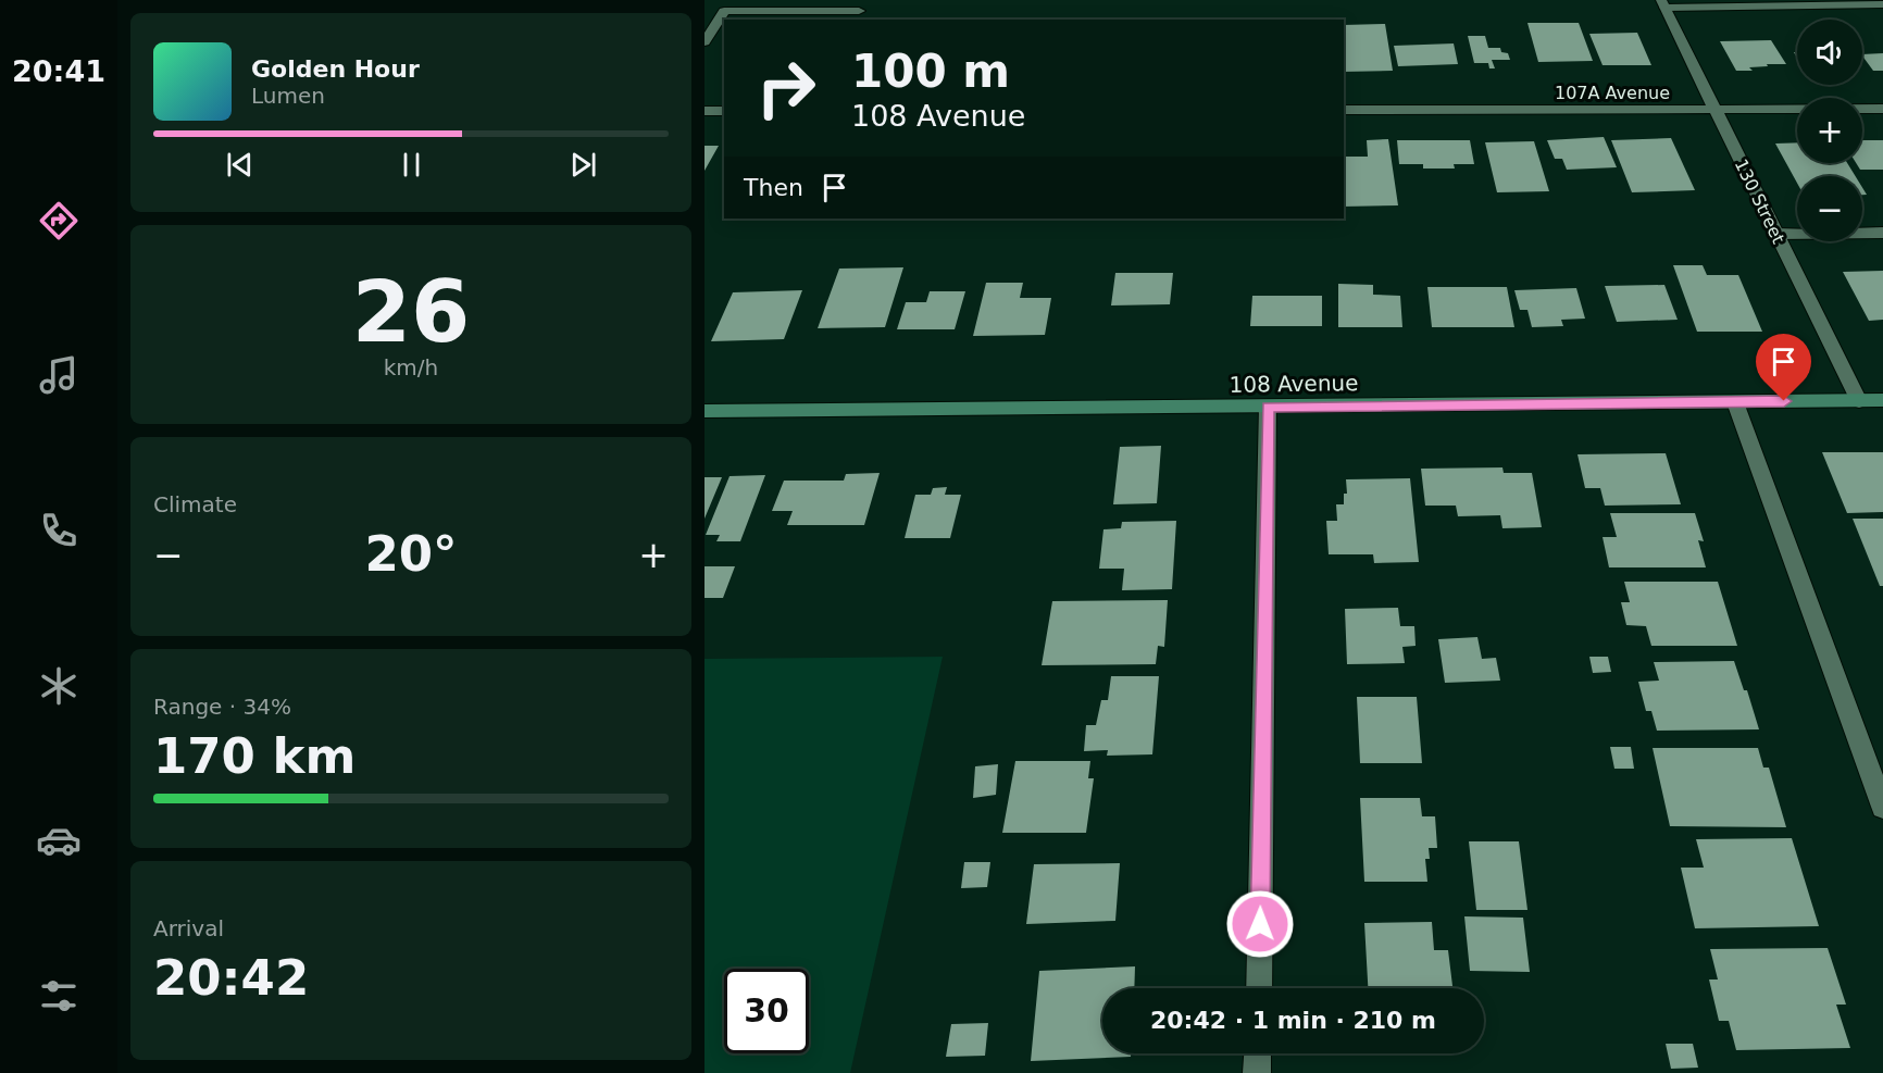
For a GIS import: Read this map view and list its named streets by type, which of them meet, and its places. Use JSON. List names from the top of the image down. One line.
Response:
{"streets":{"main road":["108 Avenue"],"street":["107A Avenue","130 Street"]},"crossings":[["107A Avenue","130 Street"],["130 Street","108 Avenue"]],"page":{"tabs":"20:41","map_buttons":["+","−"],"turn":["100 m","108 Avenue"],"song":["Golden Hour","Lumen"],"then":"Then","tile":[["26","km/h"],"Climate",["Range · 34%","170 km"],["Arrival","20:42"]],"heat":["−","20°","+"],"limit":"30","trip":"20:42 · 1 min · 210 m"}}
